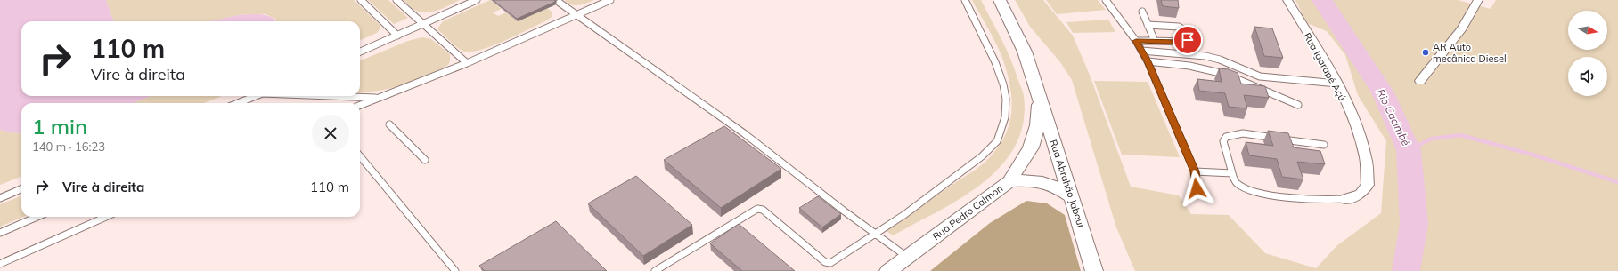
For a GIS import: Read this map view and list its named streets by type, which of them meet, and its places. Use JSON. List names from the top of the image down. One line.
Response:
{"streets":{"street":["Rua Igarapé Açú","Rua Abrahão Jabour","Rua Pedro Calmon"]},"crossings":[["Rua Abrahão Jabour","Rua Pedro Calmon"]],"water":["Rio Cacimbé"],"places":["AR Auto mecânica Diesel"],"north":"right","page":{"turn":["110 m","Vire à direita"],"heading":["1 min","140 m · 16:23"],"list":[{"name":"Vire à direita","value":"110 m"}]}}
